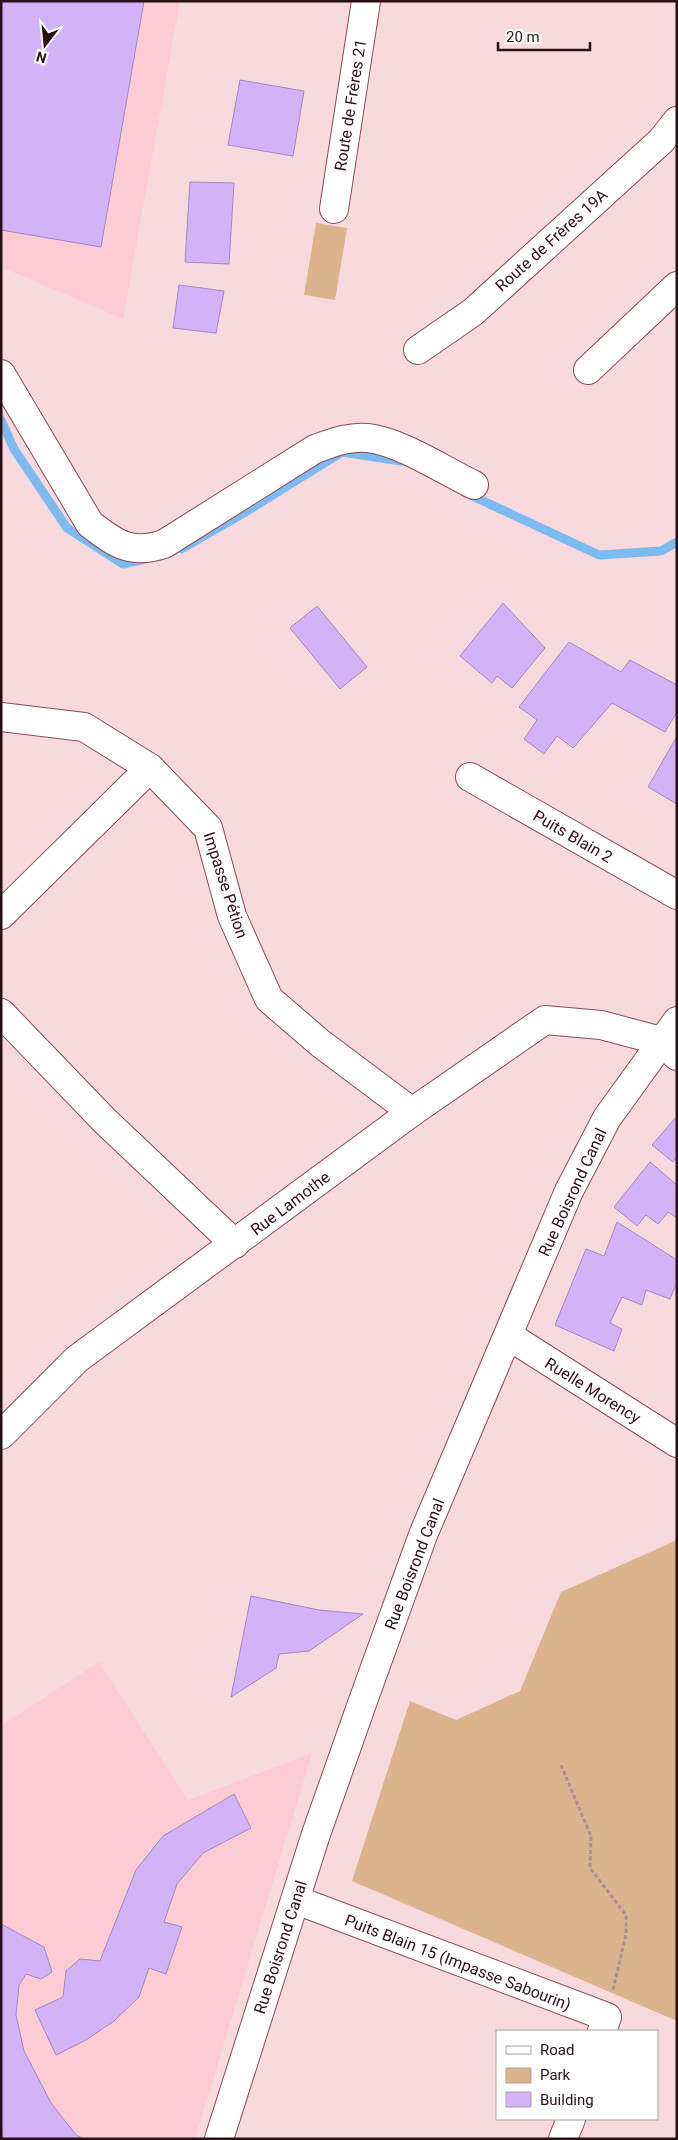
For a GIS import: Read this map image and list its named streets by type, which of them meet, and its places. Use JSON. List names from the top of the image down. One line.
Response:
{"streets":{"street":["Route de Frères 21","Route de Frères 19A","Puits Blain 2","Impasse Pétion","Rue Boisrond Canal","Rue Lamothe","Ruelle Morency","Puits Blain 15 (Impasse Sabourin)"]},"crossings":[["Impasse Pétion","Rue Lamothe"],["Rue Boisrond Canal","Rue Lamothe"],["Rue Boisrond Canal","Ruelle Morency"],["Rue Boisrond Canal","Puits Blain 15 (Impasse Sabourin)"]],"legend":["Road","Park","Building"],"scale_bar":"20 m","north":"bottom"}
